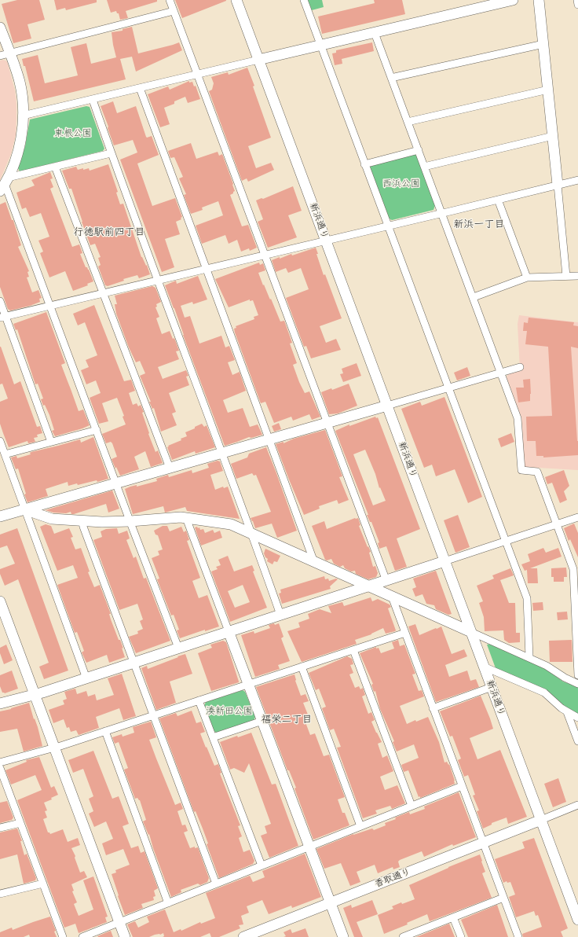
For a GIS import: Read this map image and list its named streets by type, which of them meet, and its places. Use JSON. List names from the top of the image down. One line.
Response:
{"streets":{"street":["新浜通り","香取通り"]},"crossings":[["新浜通り","香取通り"]],"districts":["新浜一丁目","行徳駅前四丁目","福栄二丁目"],"parks":["東根公園","西浜公園","湊新田公園"]}
